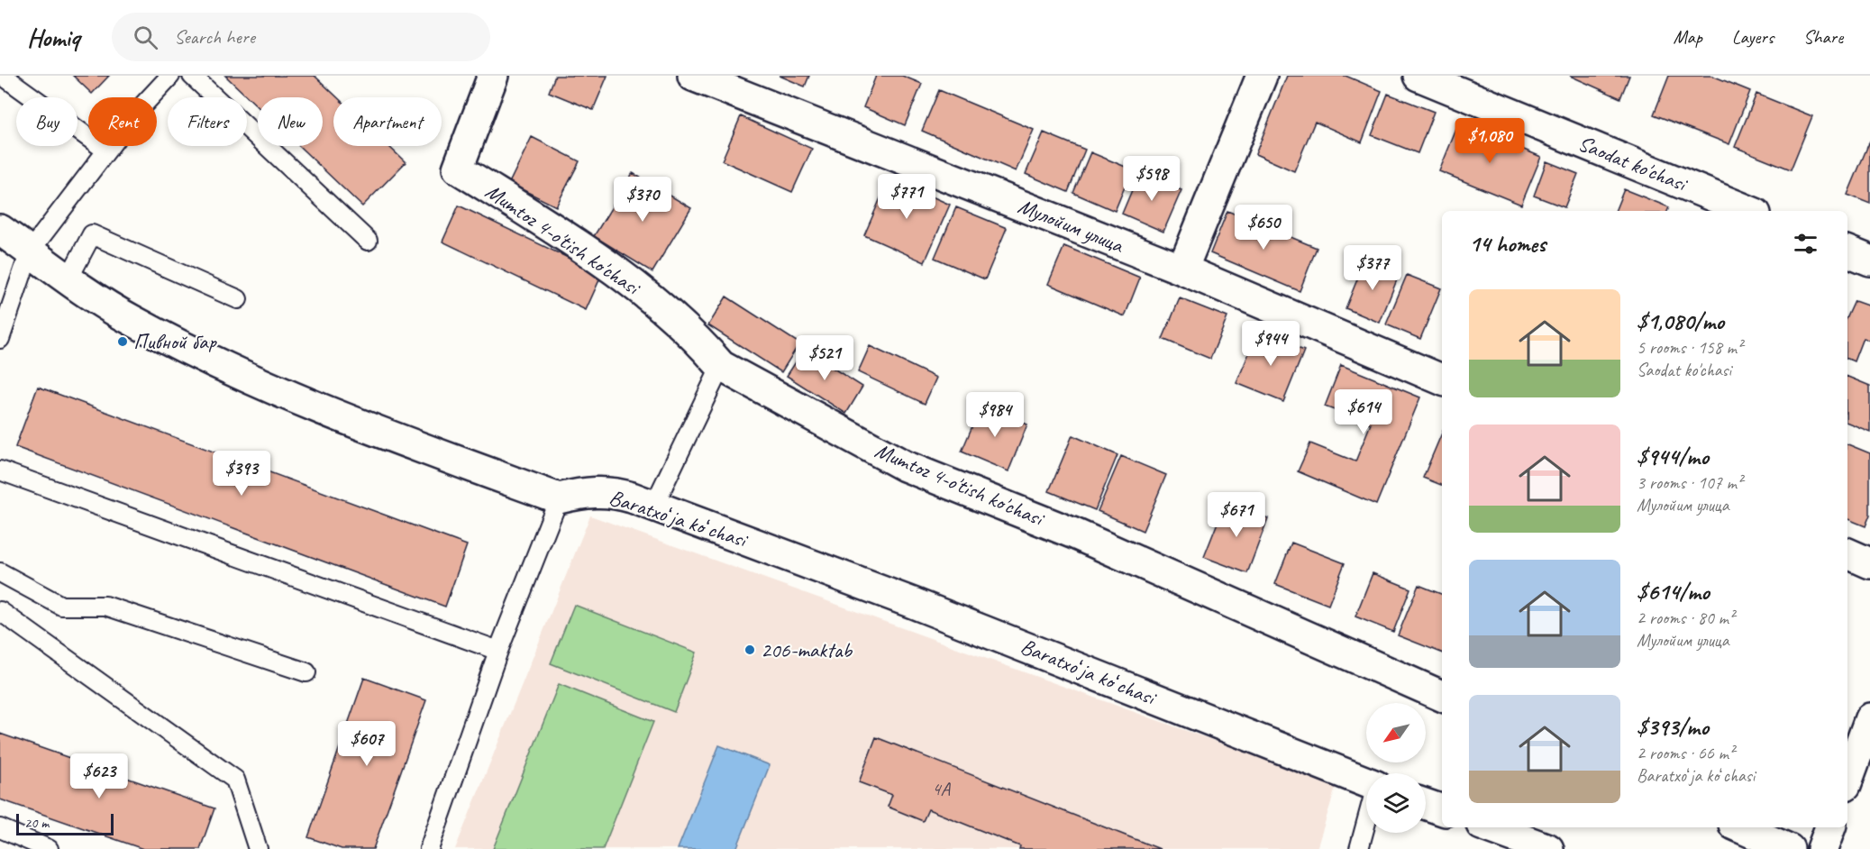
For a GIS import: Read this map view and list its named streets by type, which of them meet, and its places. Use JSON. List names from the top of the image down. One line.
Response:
{"streets":{"street":["Saodat ko'chasi","Мулойим улица","Mumtoz 4-o'tish ko'chasi","Baratxoʻja koʻchasi"]},"places":["Пивной бар","206-maktab"],"house_numbers":["4A"],"scale_bar":"20 m","north":"bottom left","page":{"header":"Homiq","search":"Search here","nav":["Map","Layers","Share"],"chip":["Buy","Rent","Filters","New","Apartment"],"price":["$1,080","$598","$771","$370","$650","$377","$944","$521","$614","$984","$393","$671","$607","$623"],"heading":"14 homes","list":[{"name":"$1,080/mo","note":"5 rooms · 158 m² · Saodat ko'chasi"},{"name":"$944/mo","note":"3 rooms · 107 m² · Мулойим улица"},{"name":"$614/mo","note":"2 rooms · 80 m² · Мулойим улица"},{"name":"$393/mo","note":"2 rooms · 66 m² · Baratxoʻja koʻchasi"}],"scale":"20 m"}}
